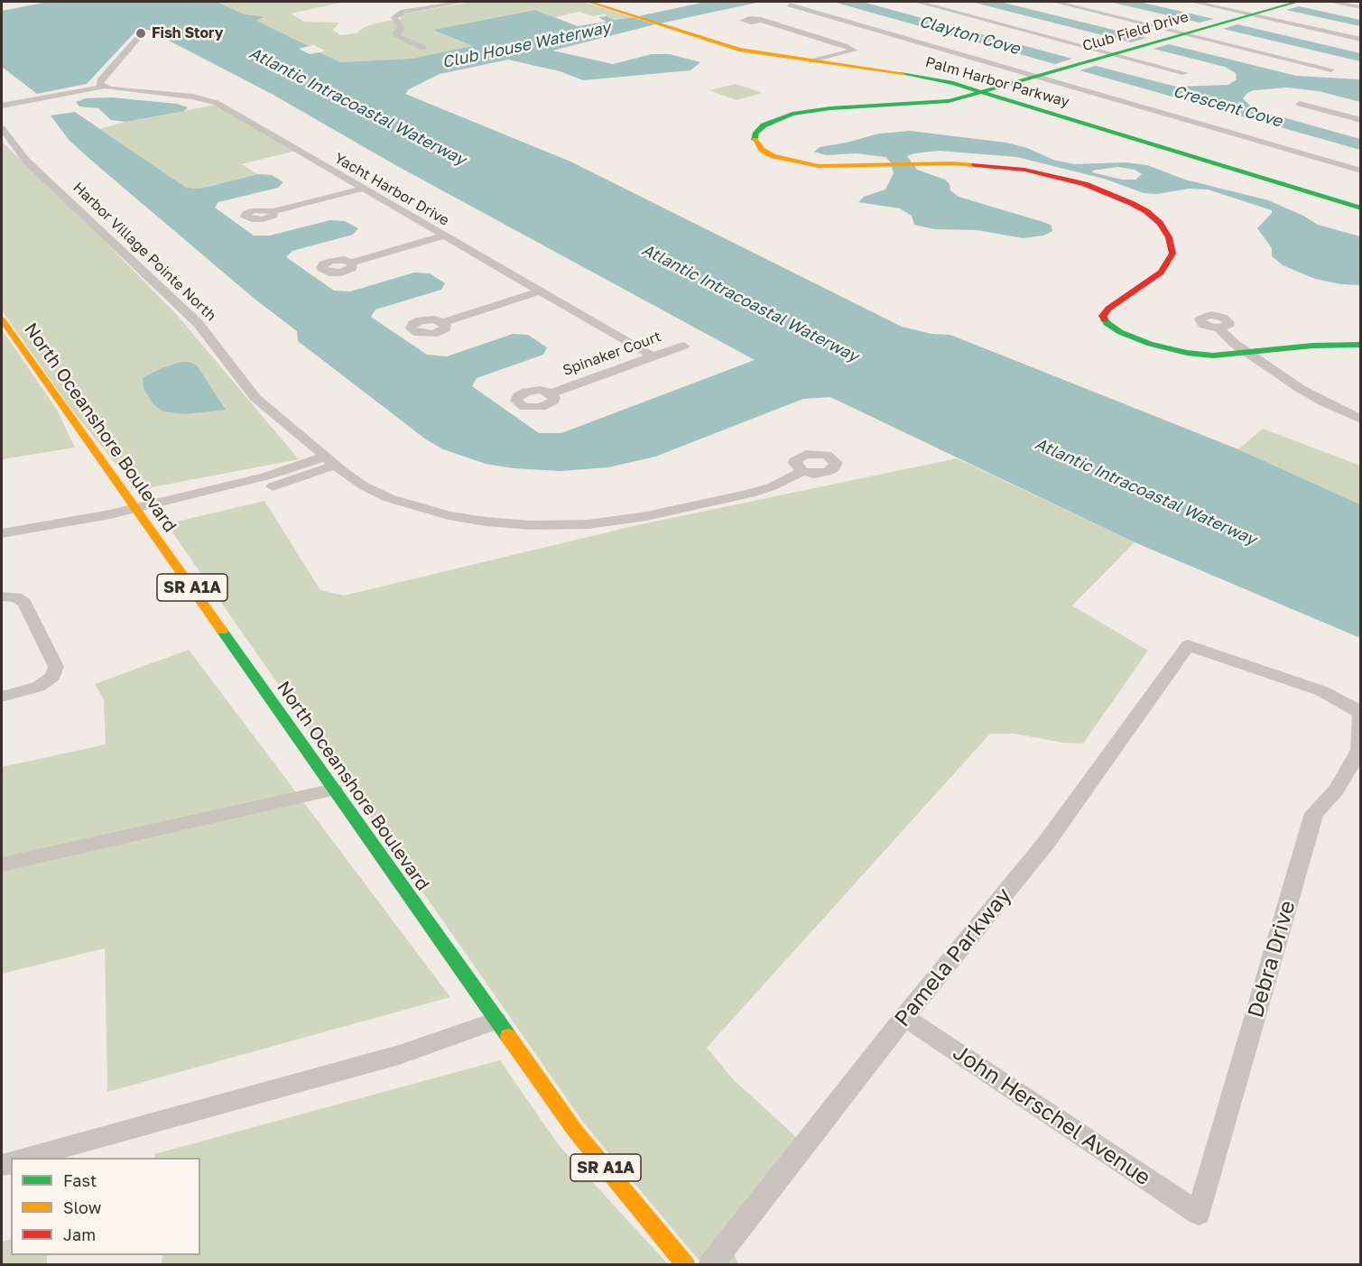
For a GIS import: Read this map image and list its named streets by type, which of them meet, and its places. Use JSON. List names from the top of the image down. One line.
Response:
{"streets":{"street":["Club Field Drive","Palm Harbor Parkway","Yacht Harbor Drive","Harbor Village Pointe North","Spinaker Court","North Oceanshore Boulevard","SR A1A","Pamela Parkway","Debra Drive","John Herschel Avenue"]},"crossings":[["Club Field Drive","Palm Harbor Parkway"],["Yacht Harbor Drive","Spinaker Court"],["Pamela Parkway","Debra Drive"],["Pamela Parkway","John Herschel Avenue"],["Debra Drive","John Herschel Avenue"]],"water":["Clayton Cove","Club House Waterway","Atlantic Intracoastal Waterway","Crescent Cove"],"places":["Fish Story"],"legend":["Fast","Slow","Jam"]}
